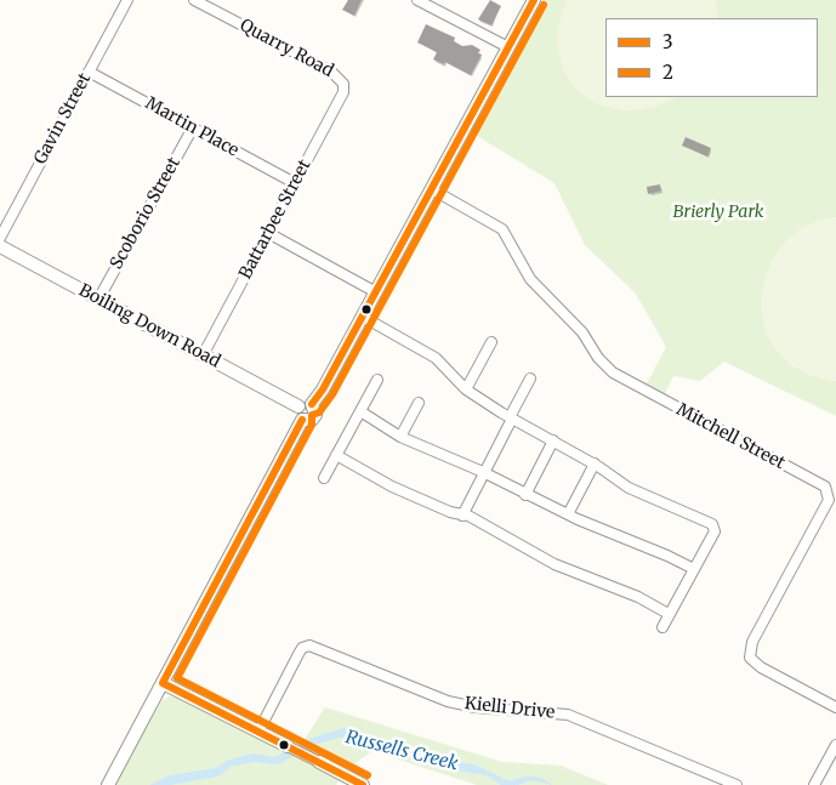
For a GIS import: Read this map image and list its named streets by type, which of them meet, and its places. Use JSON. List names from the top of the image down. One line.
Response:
{"streets":{"street":["Quarry Road","Gavin Street","Martin Place","Scoborio Street","Battarbee Street","Boiling Down Road","Mitchell Street","Kielli Drive"]},"crossings":[["Quarry Road","Battarbee Street"],["Gavin Street","Martin Place"],["Martin Place","Scoborio Street"],["Martin Place","Battarbee Street"],["Scoborio Street","Boiling Down Road"],["Battarbee Street","Boiling Down Road"]],"water":["Russells Creek"],"parks":["Brierly Park"],"lines":["transit line 3","transit line 2"],"legend":["3","2"]}
